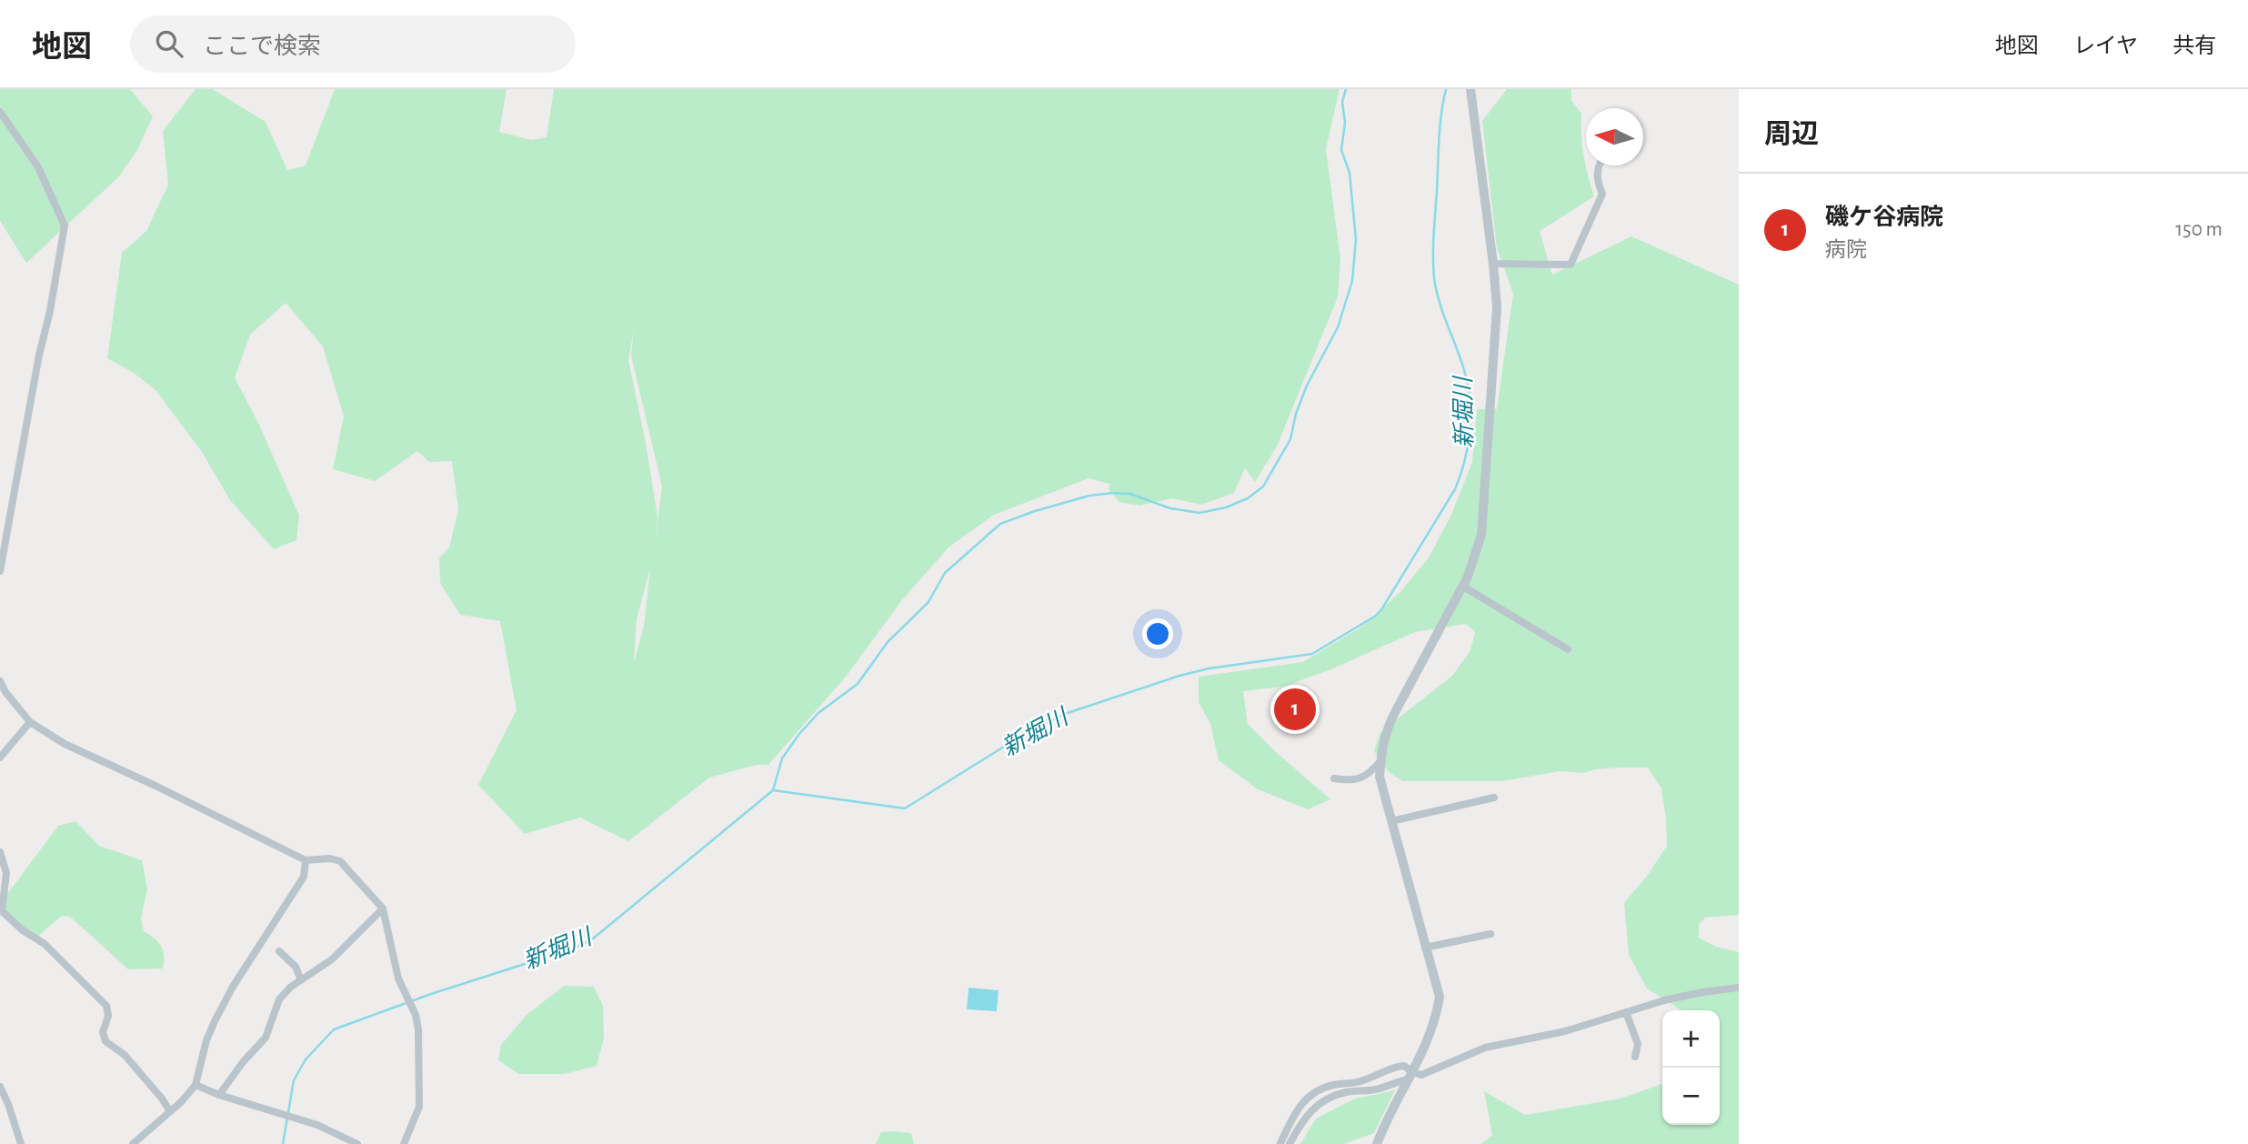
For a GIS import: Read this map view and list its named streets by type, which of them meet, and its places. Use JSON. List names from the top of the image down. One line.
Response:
{"water":["新堀川"],"north":"left","page":{"header":"地図","search":"ここで検索","nav":["地図","レイヤ","共有"],"heading":"周辺","list":[{"mark":"1","name":"磯ケ谷病院","note":"病院","value":"150 m"}],"pins":"1","map_buttons":["+","−"]}}
